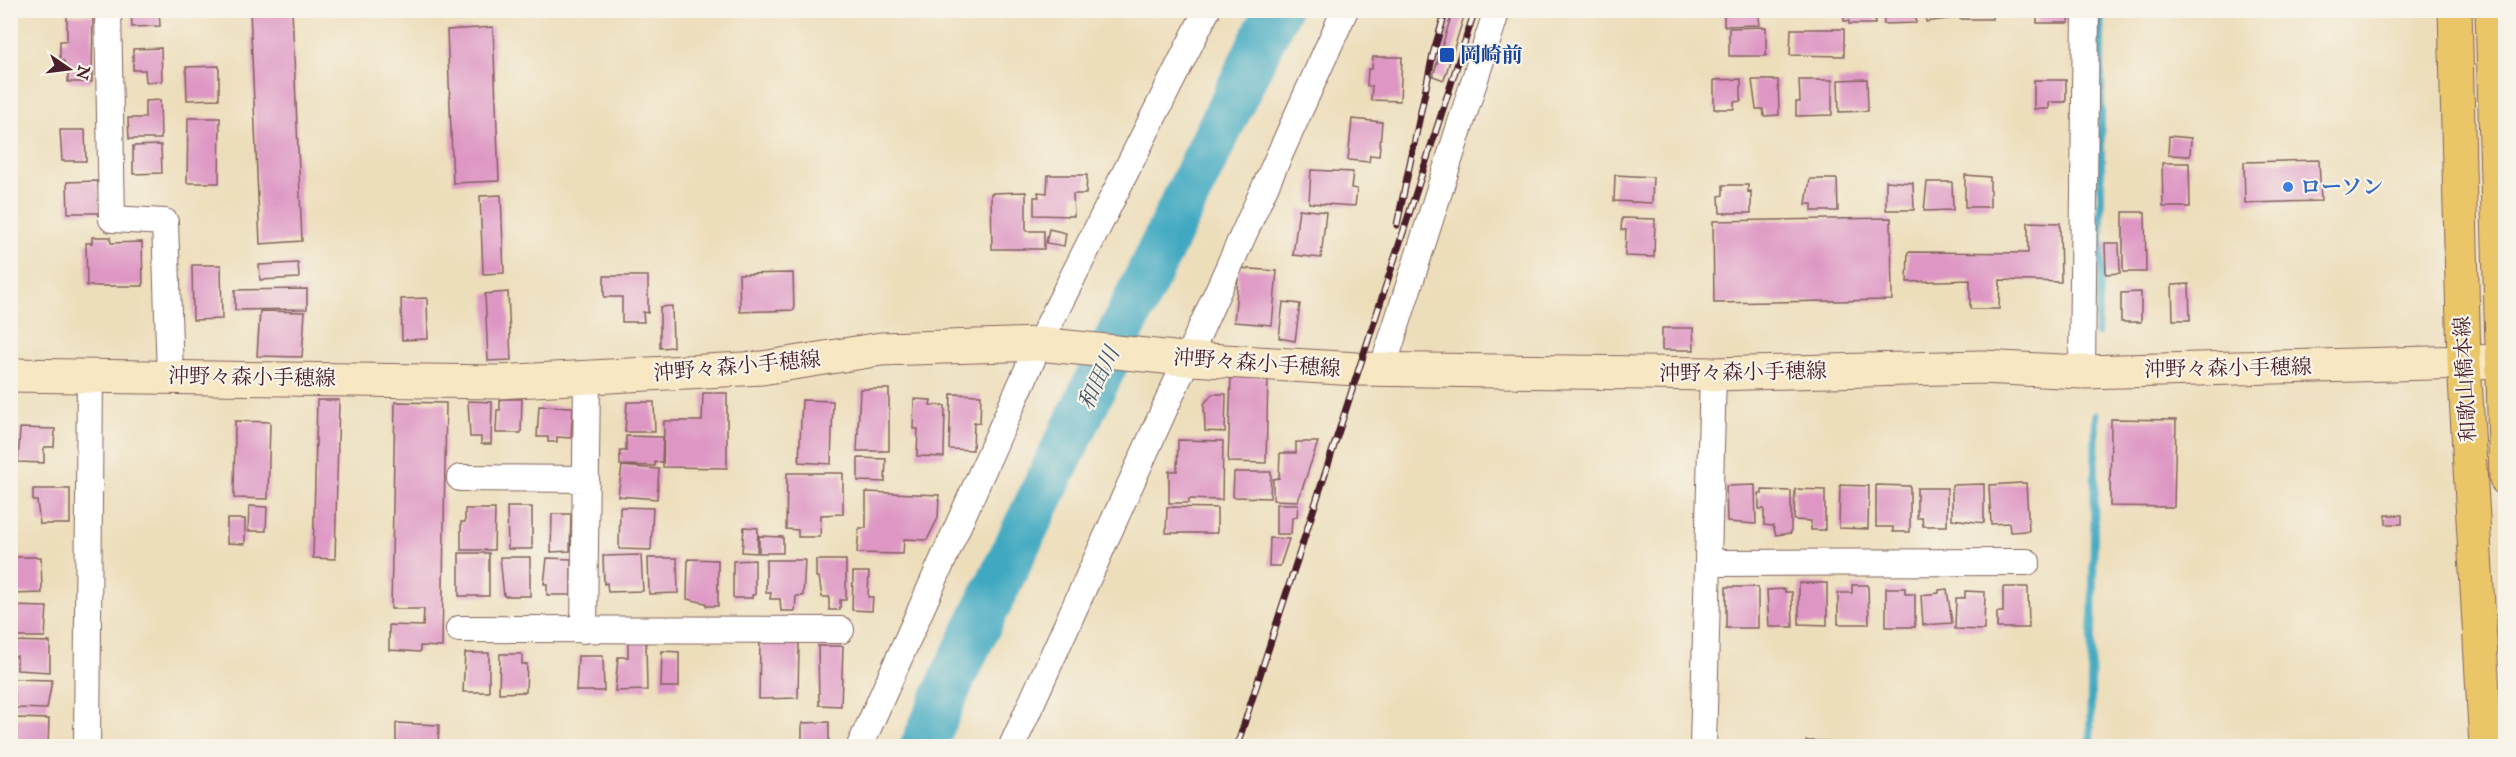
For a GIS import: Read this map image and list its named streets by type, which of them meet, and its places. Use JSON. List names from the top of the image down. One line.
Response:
{"streets":{"main road":["沖野々森小手穂線","和歌山橋本線"]},"crossings":[["沖野々森小手穂線","和歌山橋本線"]],"water":["和田川"],"places":{"transit":["岡崎前"],"other":["ローソン"]},"north":"right"}
